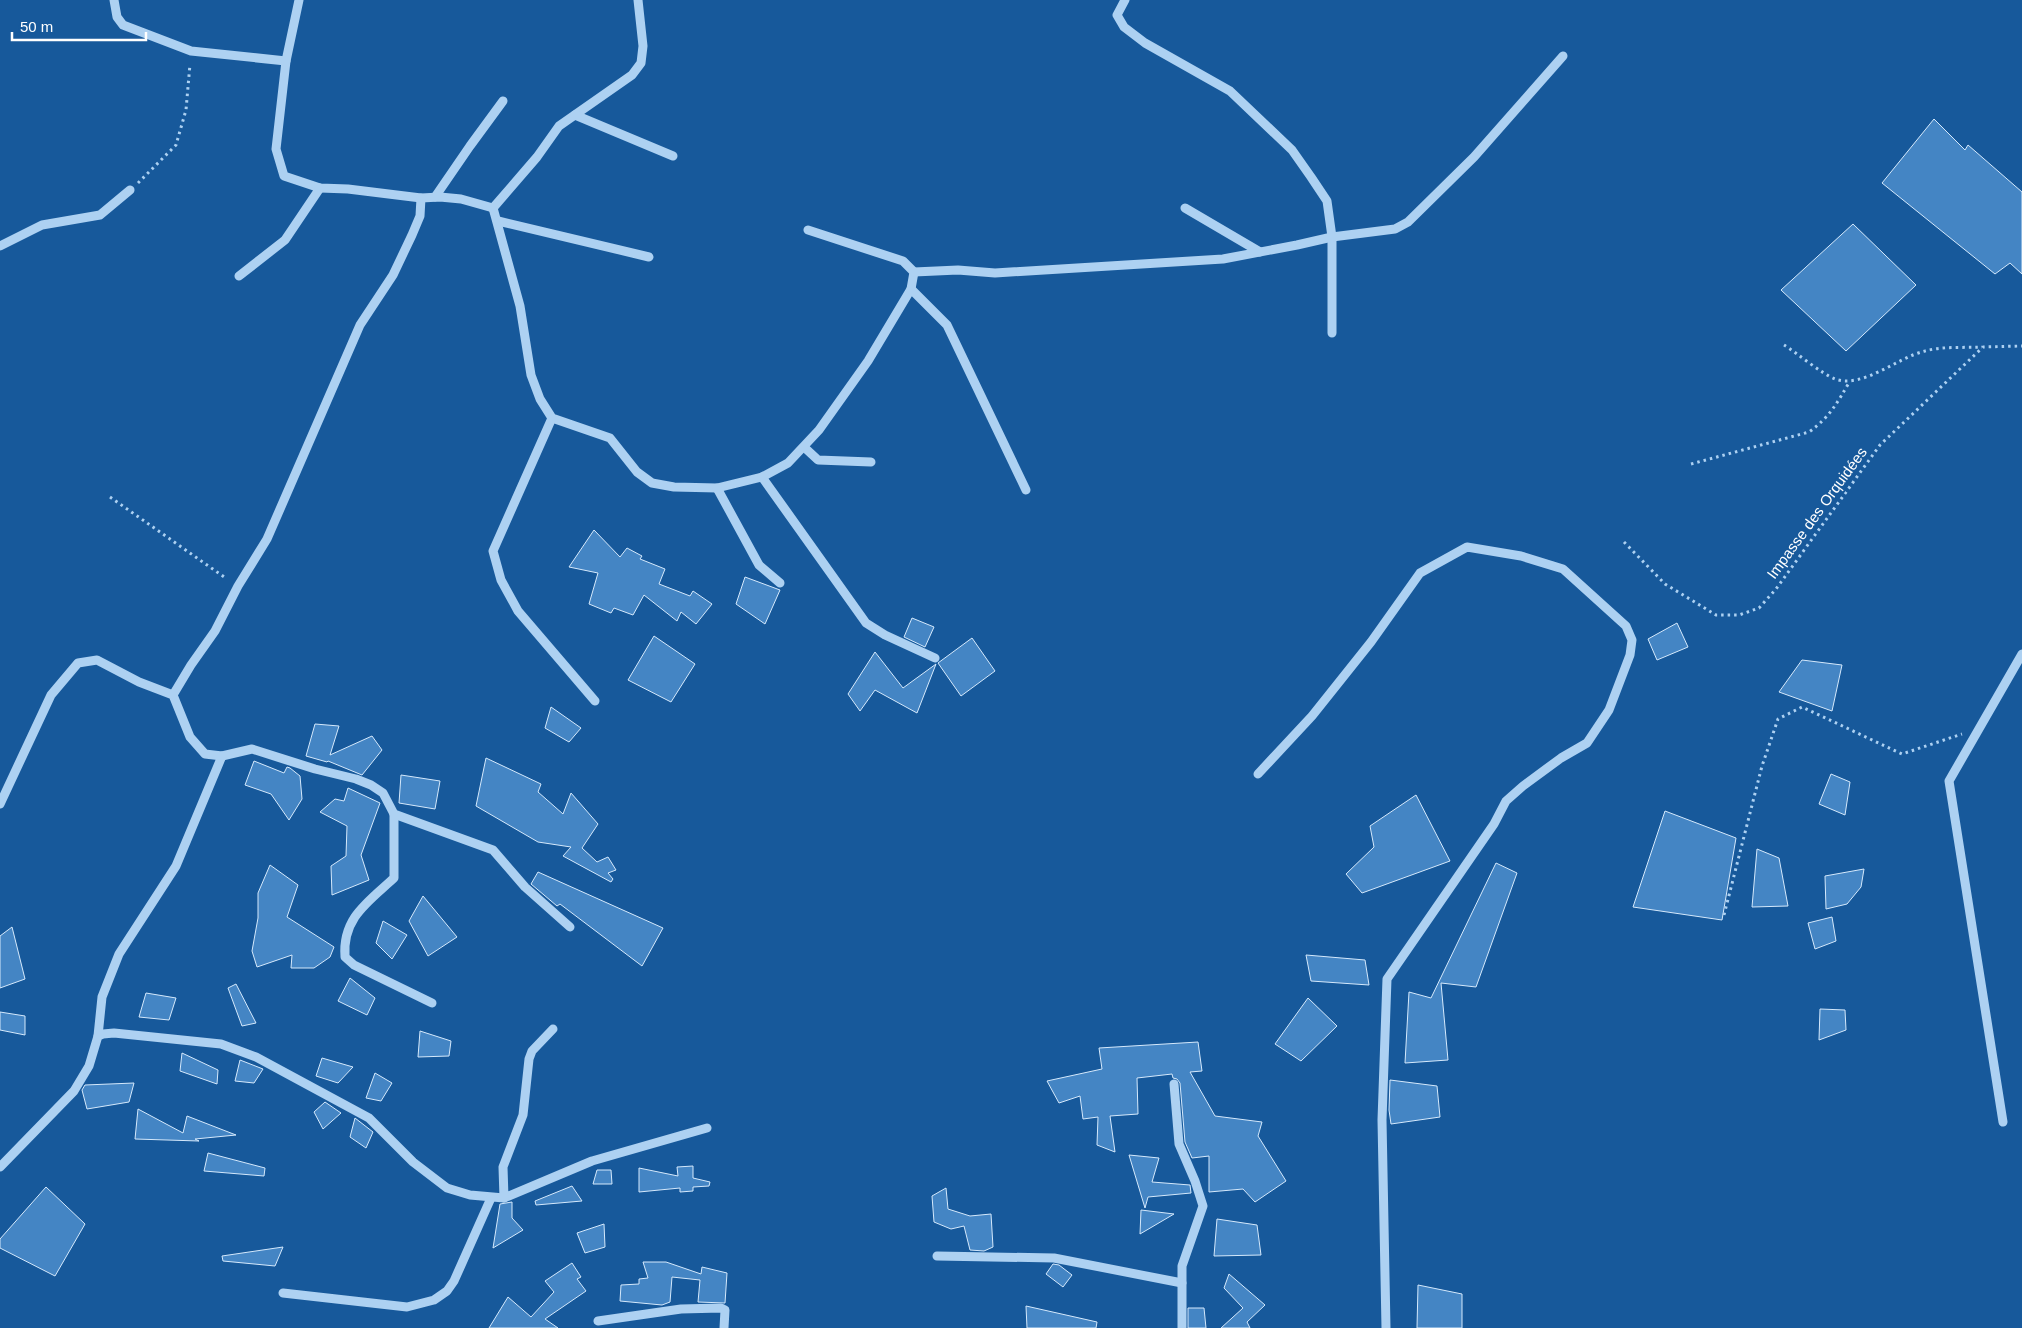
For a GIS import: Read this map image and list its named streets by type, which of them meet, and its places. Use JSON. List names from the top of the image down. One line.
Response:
{"streets":{"path":["Impasse des Orquidées"]},"scale_bar":"50 m"}
